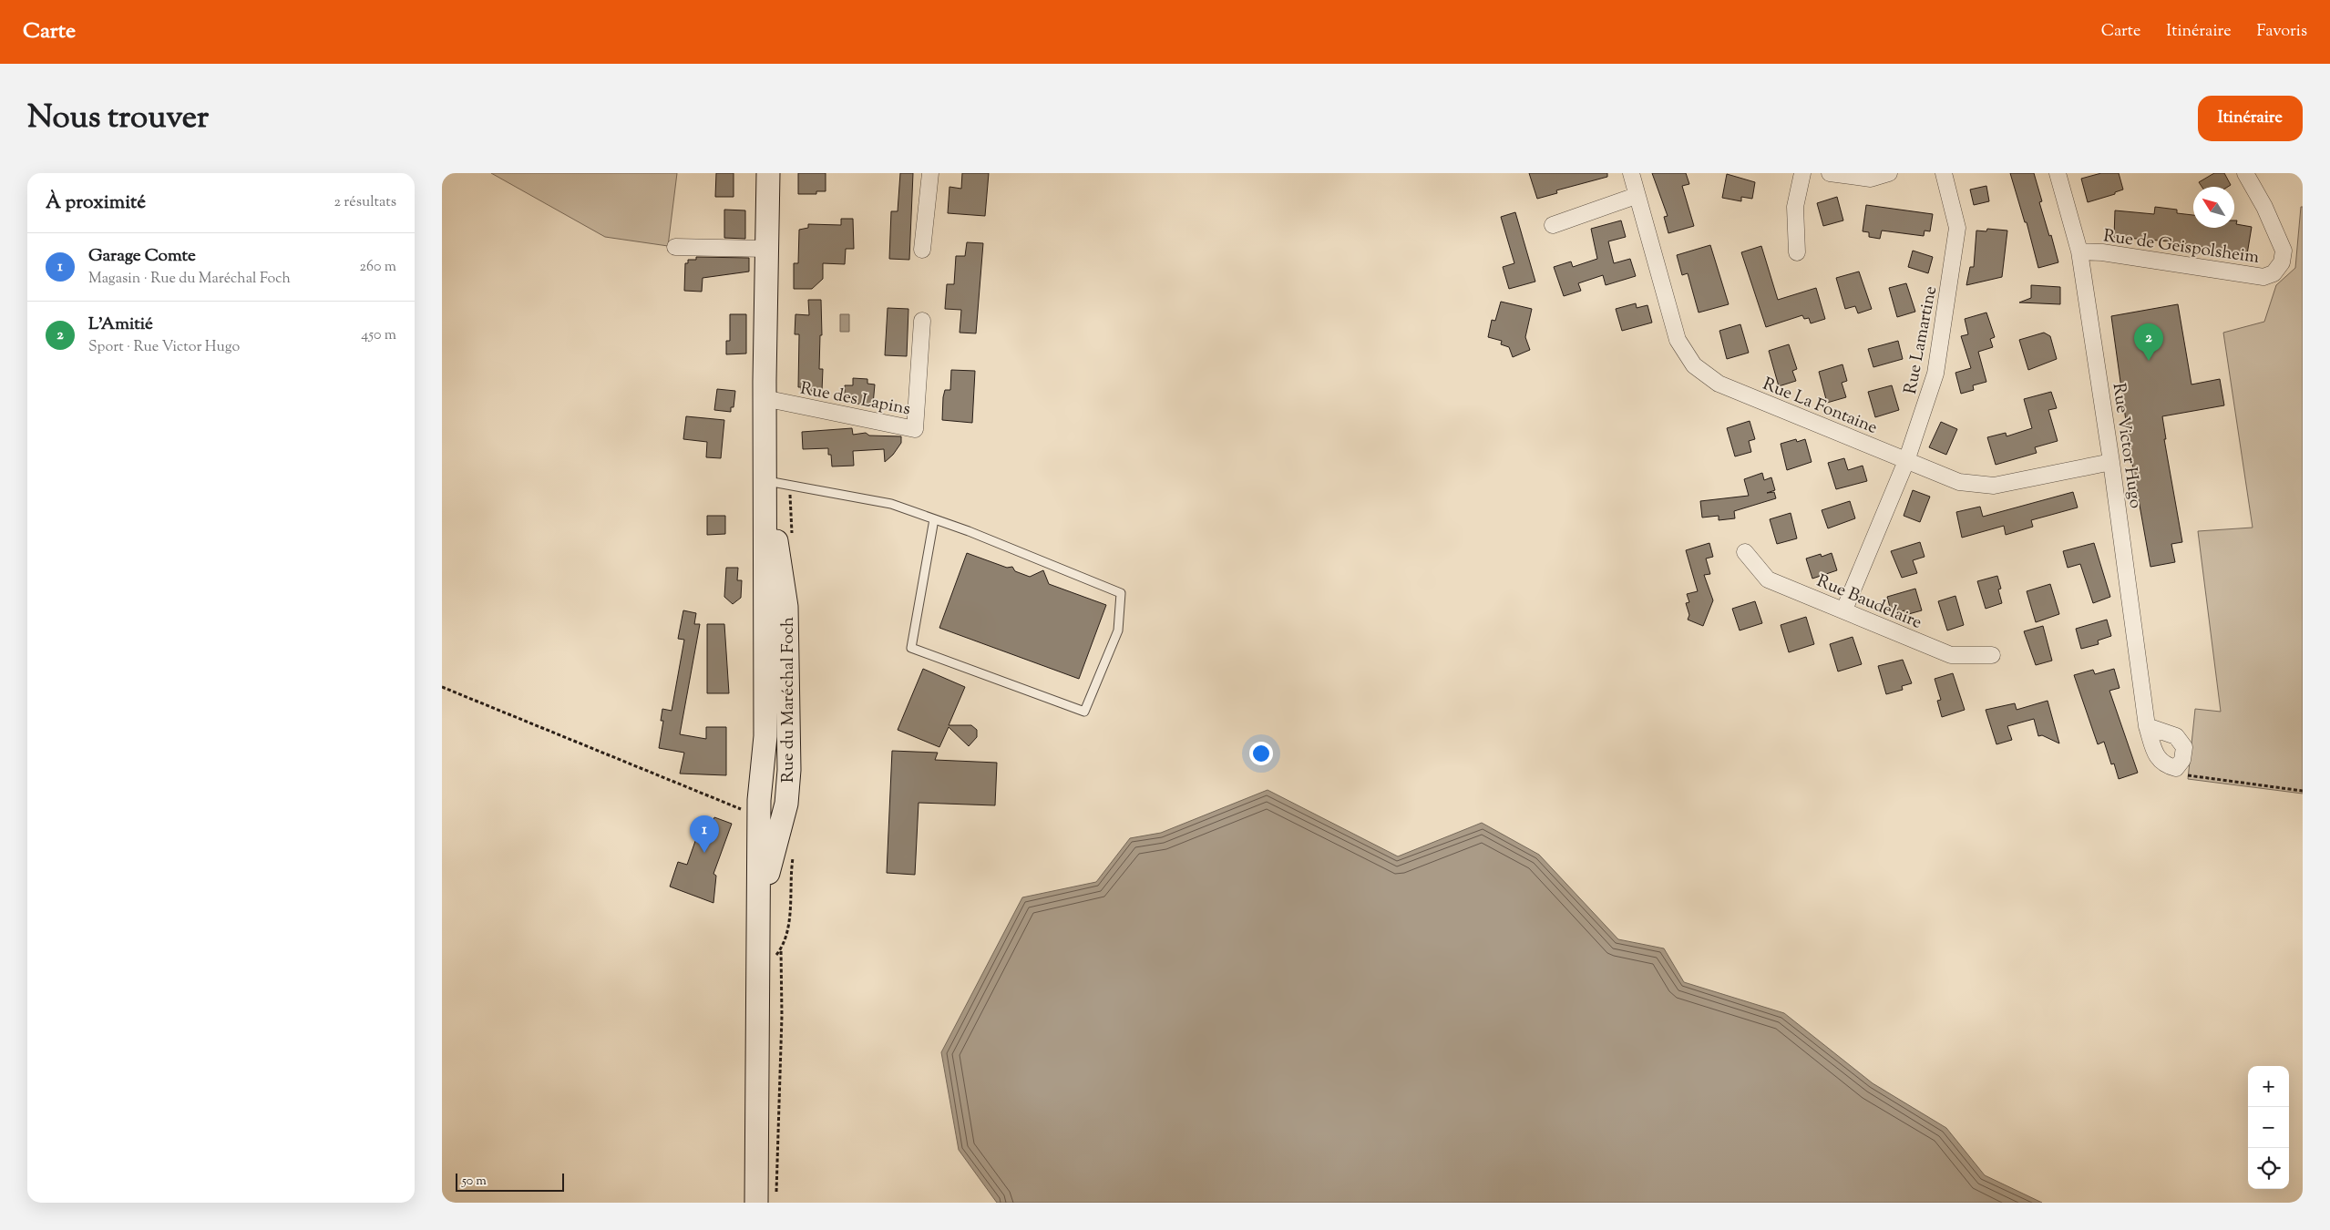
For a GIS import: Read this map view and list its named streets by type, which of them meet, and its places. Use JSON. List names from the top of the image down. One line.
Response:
{"streets":{"main road":["Rue du Maréchal Foch"],"street":["Rue de Geispolsheim","Rue Lamartine","Rue des Lapins","Rue La Fontaine","Rue Victor Hugo","Rue Baudelaire"]},"crossings":[["Rue de Geispolsheim","Rue Victor Hugo"],["Rue Lamartine","Rue La Fontaine"],["Rue Lamartine","Rue Baudelaire"],["Rue des Lapins","Rue du Maréchal Foch"],["Rue La Fontaine","Rue Victor Hugo"]],"scale_bar":"50 m","north":"top left","page":{"header":"Carte","nav":["Carte","Itinéraire","Favoris"],"title":"Nous trouver","buttons":"Itinéraire","heading":["À proximité","2 résultats"],"list":[{"mark":"1","name":"Garage Comte","note":"Magasin · Rue du Maréchal Foch","value":"260 m"},{"mark":"2","name":"L'Amitié","note":"Sport · Rue Victor Hugo","value":"450 m"}],"pins":["2","1"],"map_buttons":["+","−"],"scale":"50 m"}}
